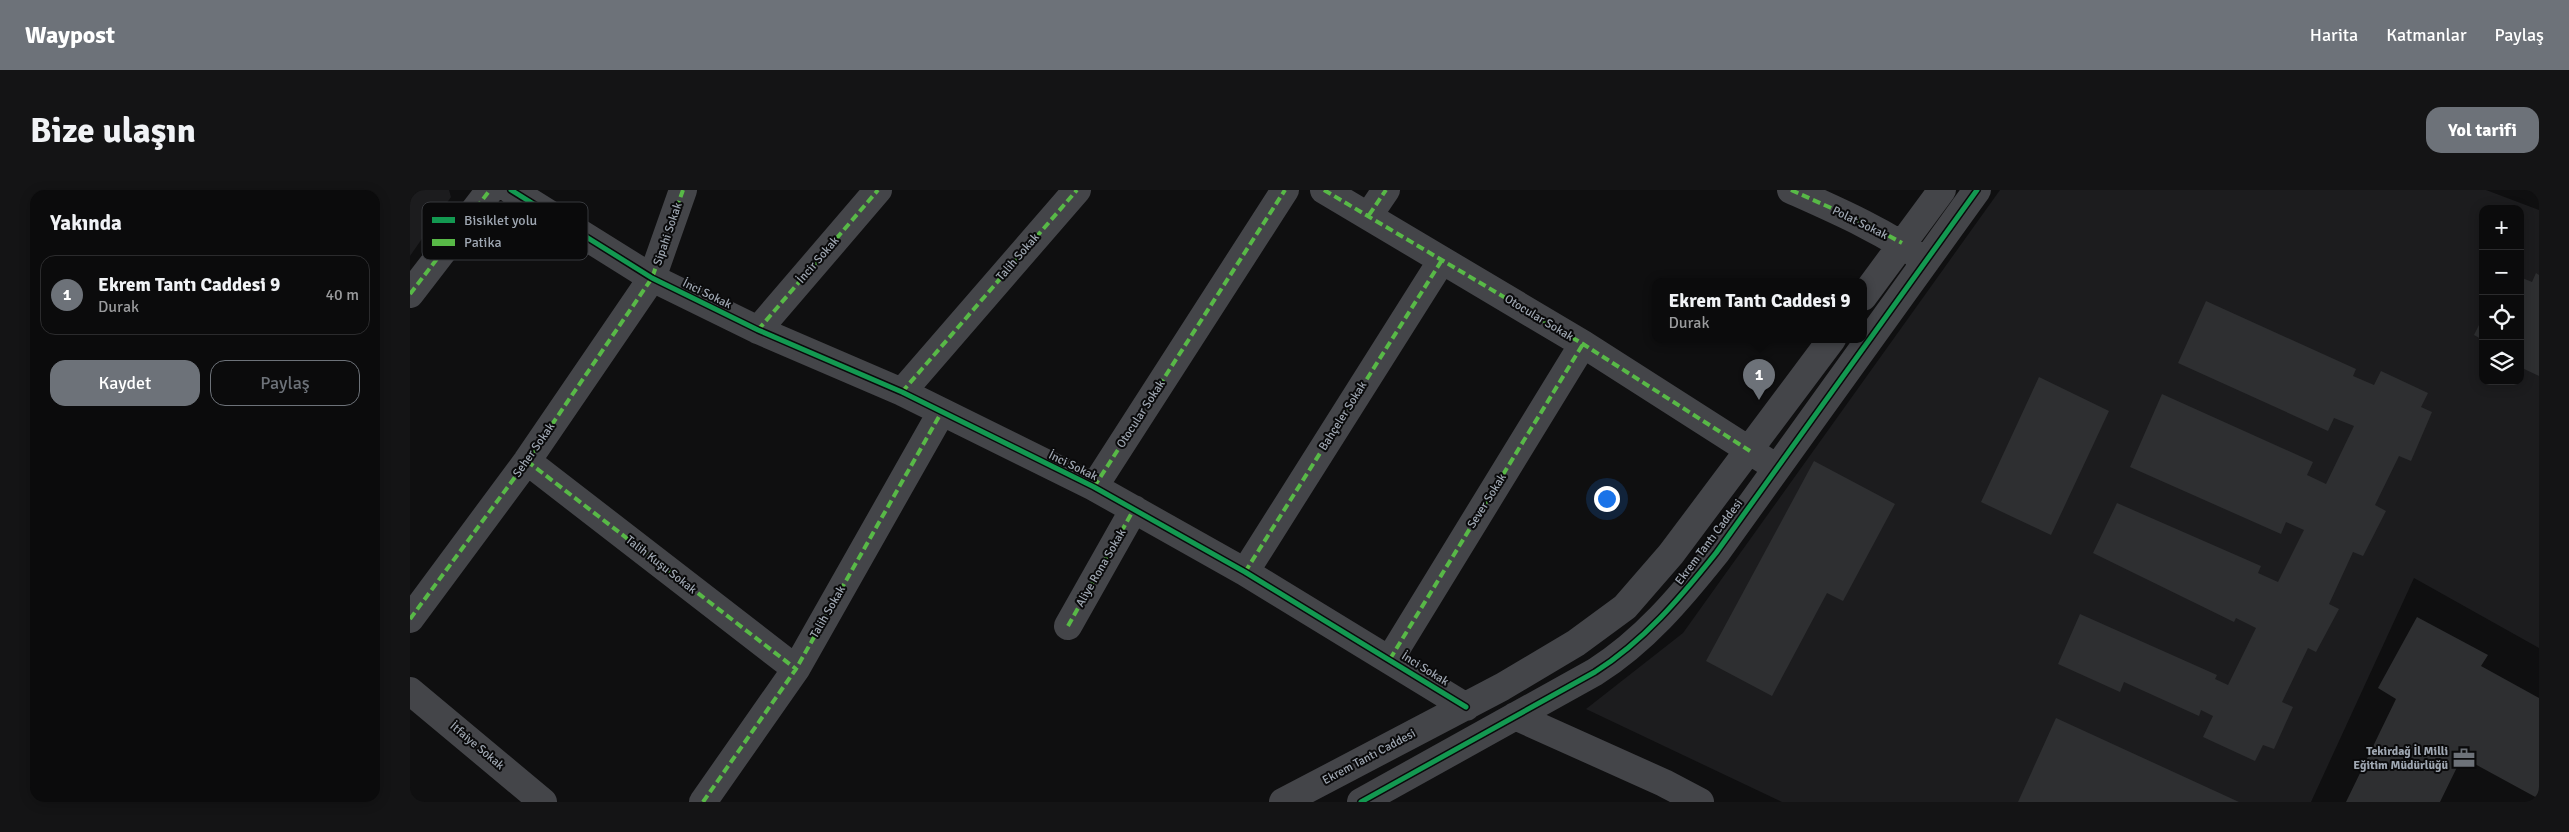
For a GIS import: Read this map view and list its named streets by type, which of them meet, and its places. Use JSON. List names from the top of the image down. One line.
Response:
{"streets":{"street":["Polat Sokak","Sipahi Sokak","Talih Sokak","İncir Sokak","İnci Sokak","Otocular Sokak","Bahçeler Sokak","Seher Sokak","Sever Sokak","Ekrem Tantı Caddesi","Talih Kuşu Sokak","Aliye Rona Sokak","İtfaiye Sokak"]},"crossings":[["Polat Sokak","Ekrem Tantı Caddesi"],["Sipahi Sokak","İnci Sokak"],["Sipahi Sokak","Seher Sokak"],["Talih Sokak","İnci Sokak"],["Talih Sokak","Talih Kuşu Sokak"],["İncir Sokak","İnci Sokak"],["İnci Sokak","Otocular Sokak"],["İnci Sokak","Bahçeler Sokak"],["İnci Sokak","Seher Sokak"],["İnci Sokak","Sever Sokak"],["İnci Sokak","Ekrem Tantı Caddesi"],["İnci Sokak","Aliye Rona Sokak"],["Otocular Sokak","Bahçeler Sokak"],["Otocular Sokak","Sever Sokak"],["Otocular Sokak","Ekrem Tantı Caddesi"],["Seher Sokak","Talih Kuşu Sokak"]],"places":{"office":["Tekirdağ İl Milli Eğitim Müdürlüğü"]},"legend":["Bisiklet yolu","Patika"],"page":{"header":"Waypost","nav":["Harita","Katmanlar","Paylaş"],"buttons":["Yol tarifi",["Kaydet","Paylaş"]],"title":"Bize ulaşın","heading":"Yakında","map_buttons":["+","−"],"list":[{"mark":"1","name":"Ekrem Tantı Caddesi 9","note":"Durak","value":"40 m"}],"popup":["Ekrem Tantı Caddesi 9","Durak"],"pins":"1"}}
